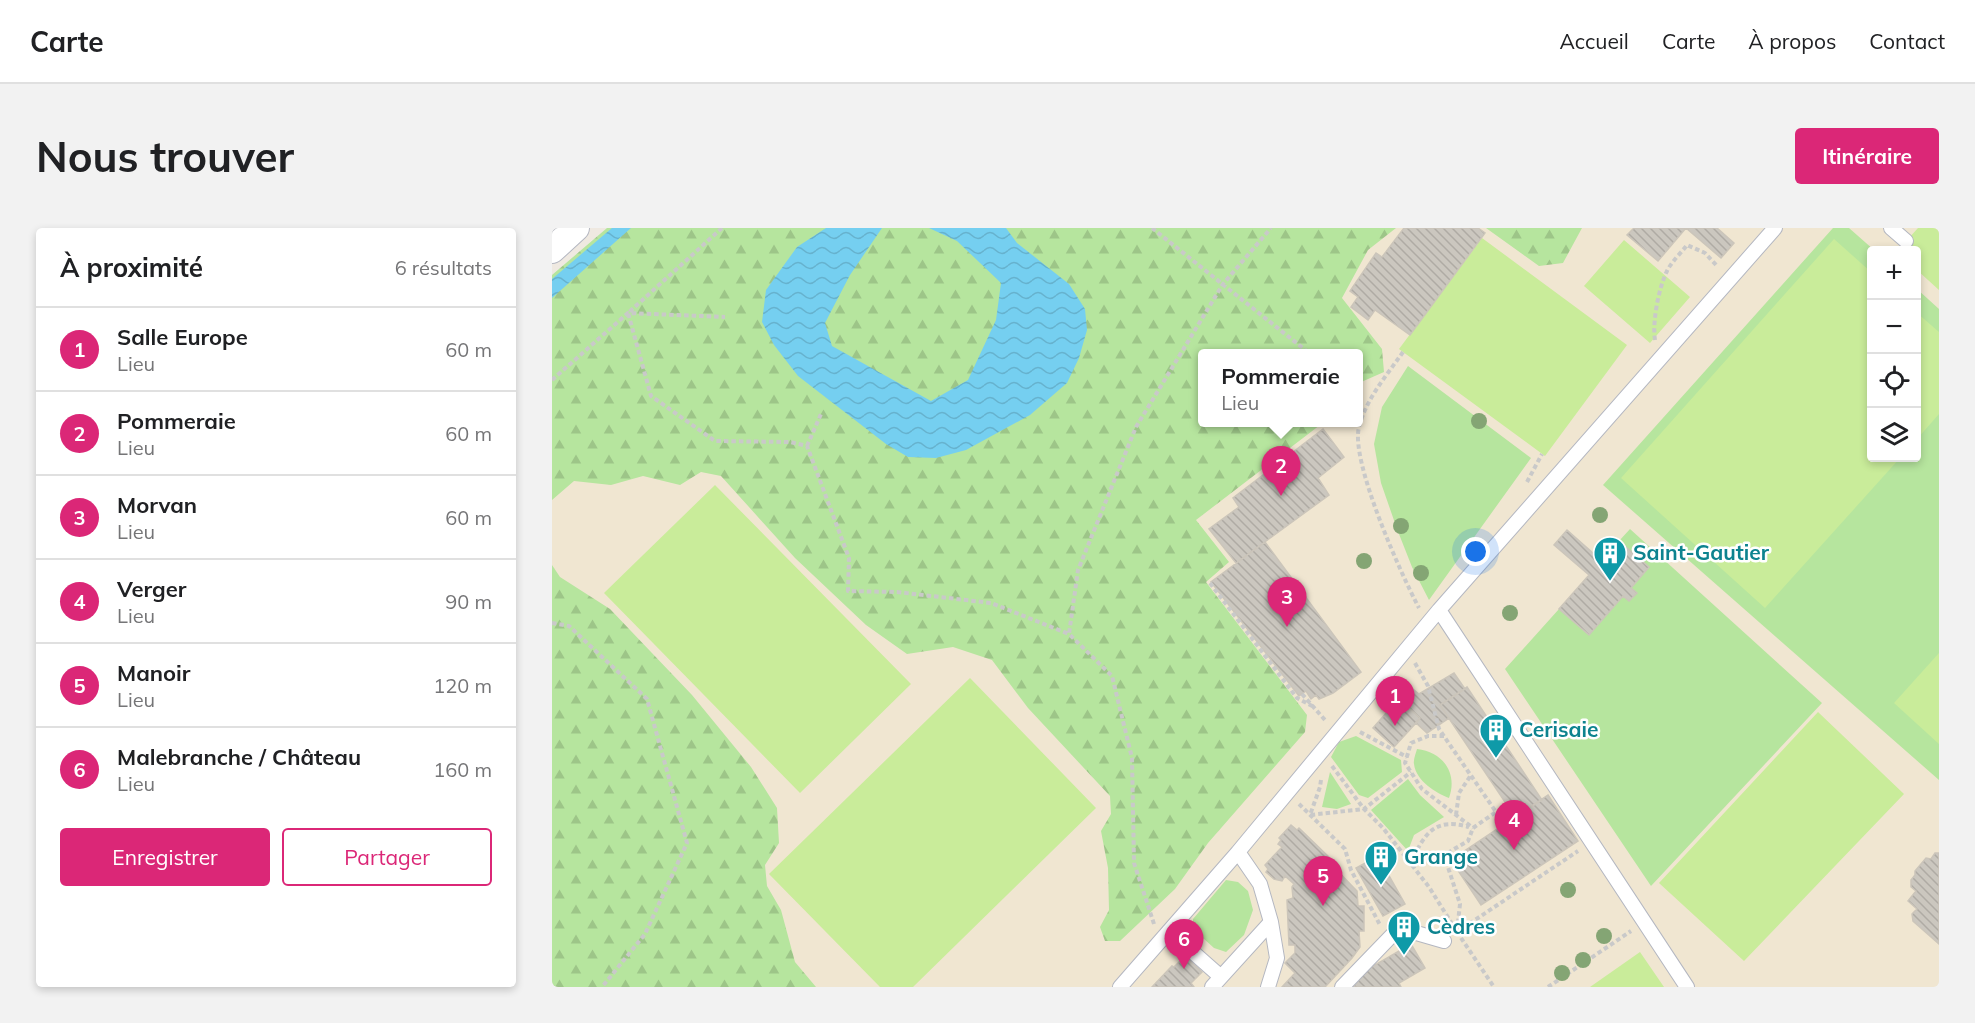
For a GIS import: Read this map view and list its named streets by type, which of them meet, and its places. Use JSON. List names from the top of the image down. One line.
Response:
{"places":{"building":["Saint-Gautier","Cerisaie","Grange","Cèdres"]},"page":{"header":"Carte","nav":["Accueil","Carte","À propos","Contact"],"buttons":["Itinéraire",["Enregistrer","Partager"]],"title":"Nous trouver","heading":["À proximité","6 résultats"],"map_buttons":["+","−"],"list":[{"mark":"1","name":"Salle Europe","note":"Lieu","value":"60 m"},{"mark":"2","name":"Pommeraie","note":"Lieu","value":"60 m"},{"mark":"3","name":"Morvan","note":"Lieu","value":"60 m"},{"mark":"4","name":"Verger","note":"Lieu","value":"90 m"},{"mark":"5","name":"Manoir","note":"Lieu","value":"120 m"},{"mark":"6","name":"Malebranche / Château","note":"Lieu","value":"160 m"}],"popup":["Pommeraie","Lieu"],"pins":["2","3","1","4","5","6"]}}
